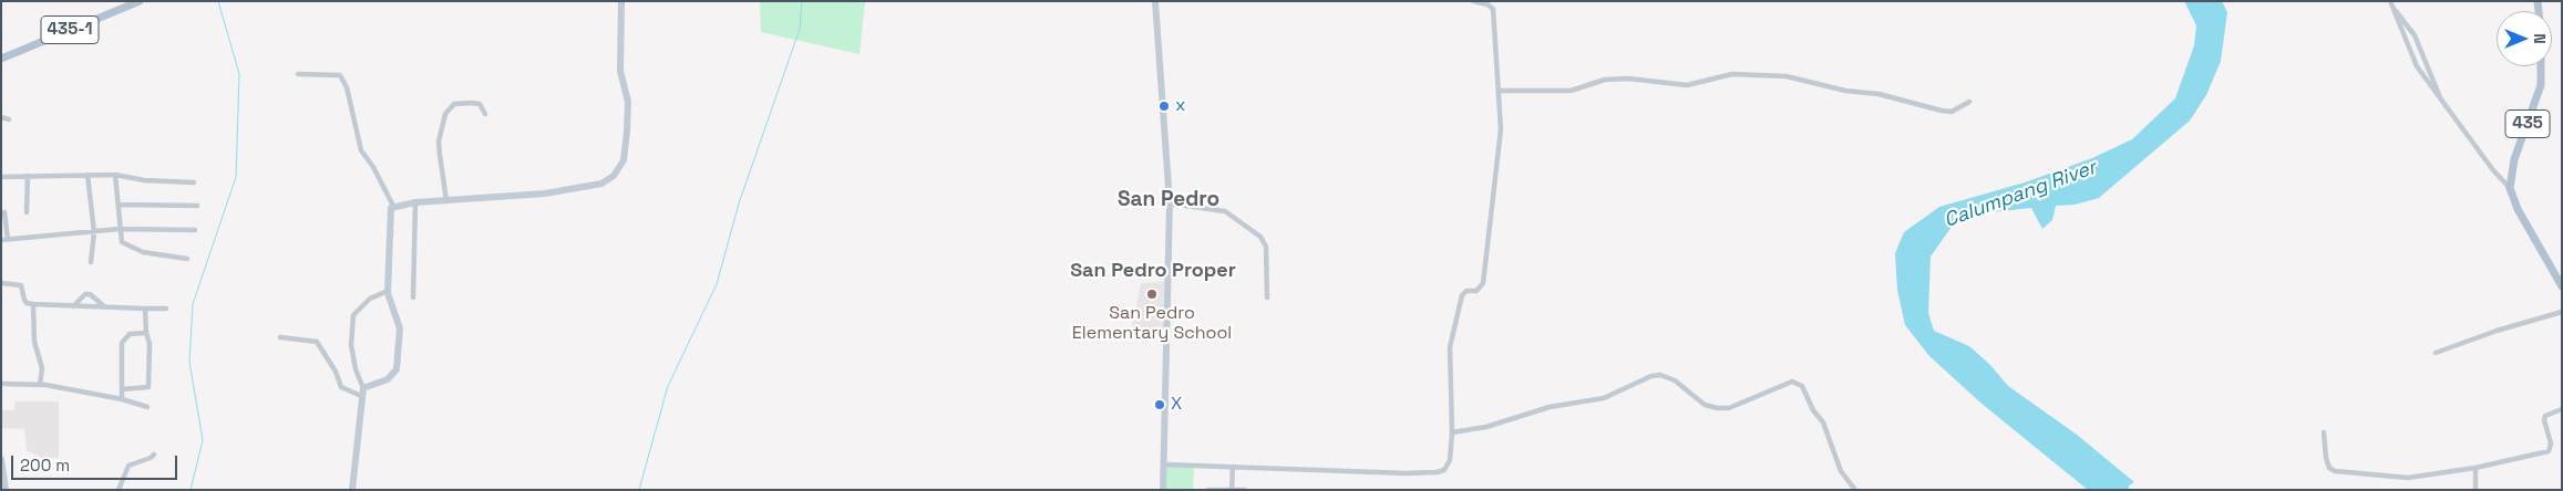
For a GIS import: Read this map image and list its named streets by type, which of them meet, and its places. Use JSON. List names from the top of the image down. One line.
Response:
{"streets":{"main road":["435-1","435"]},"districts":["San Pedro","San Pedro Proper"],"water":["Calumpang River"],"places":["x","San Pedro Elementary School","X"],"scale_bar":"200 m","north":"right"}
